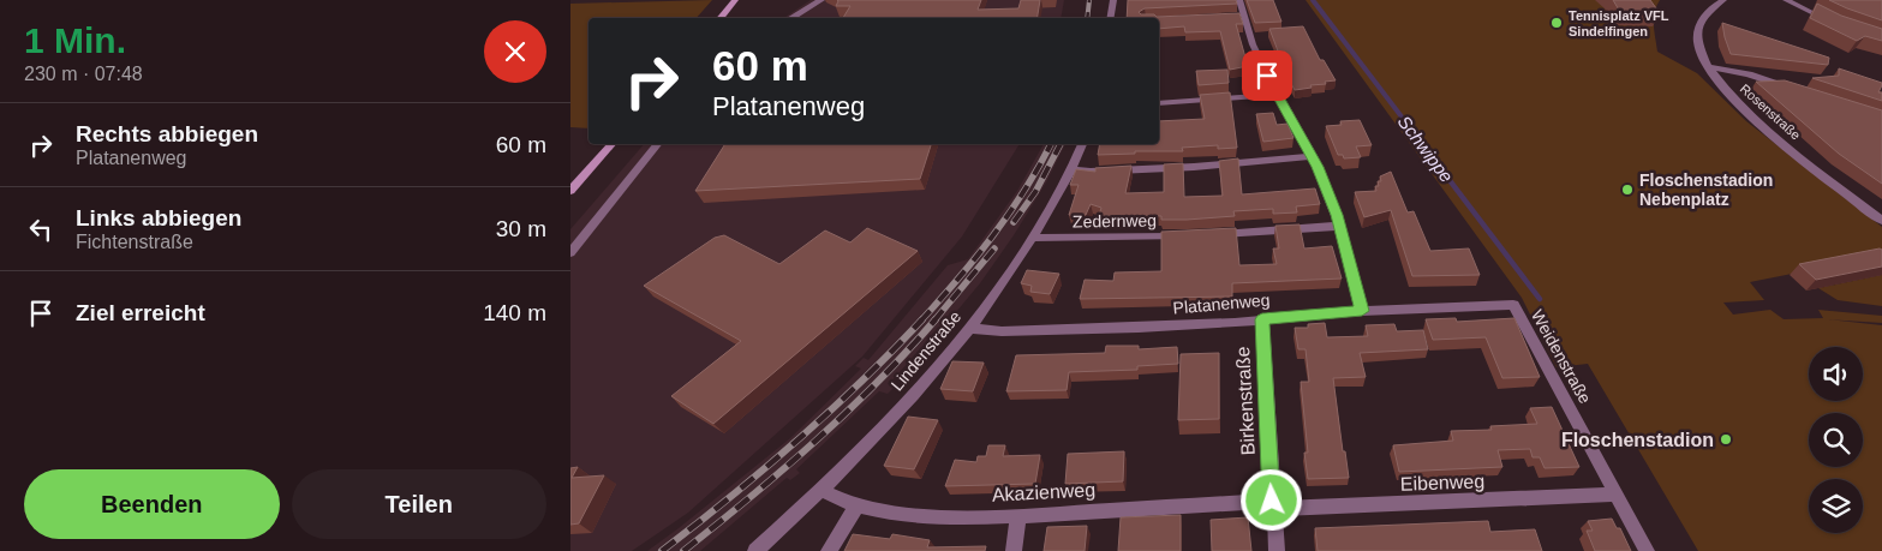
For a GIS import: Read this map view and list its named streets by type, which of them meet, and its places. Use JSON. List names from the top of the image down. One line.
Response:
{"streets":{"street":["Rosenstraße","Zedernweg","Platanenweg","Lindenstraße","Weidenstraße","Birkenstraße","Eibenweg","Akazienweg"]},"crossings":[["Zedernweg","Lindenstraße"],["Platanenweg","Lindenstraße"],["Platanenweg","Weidenstraße"],["Platanenweg","Birkenstraße"],["Lindenstraße","Akazienweg"],["Weidenstraße","Eibenweg"],["Birkenstraße","Eibenweg"],["Birkenstraße","Akazienweg"],["Eibenweg","Akazienweg"]],"water":["Schwippe"],"places":["Tennisplatz VFL Sindelfingen","Floschenstadion Nebenplatz","Floschenstadion"],"page":{"heading":["1 Min.","230 m · 07:48"],"turn":["60 m","Platanenweg"],"list":[{"name":"Rechts abbiegen","note":"Platanenweg","value":"60 m"},{"name":"Links abbiegen","note":"Fichtenstraße","value":"30 m"},{"name":"Ziel erreicht","value":"140 m"}],"buttons":["Beenden","Teilen"]}}
